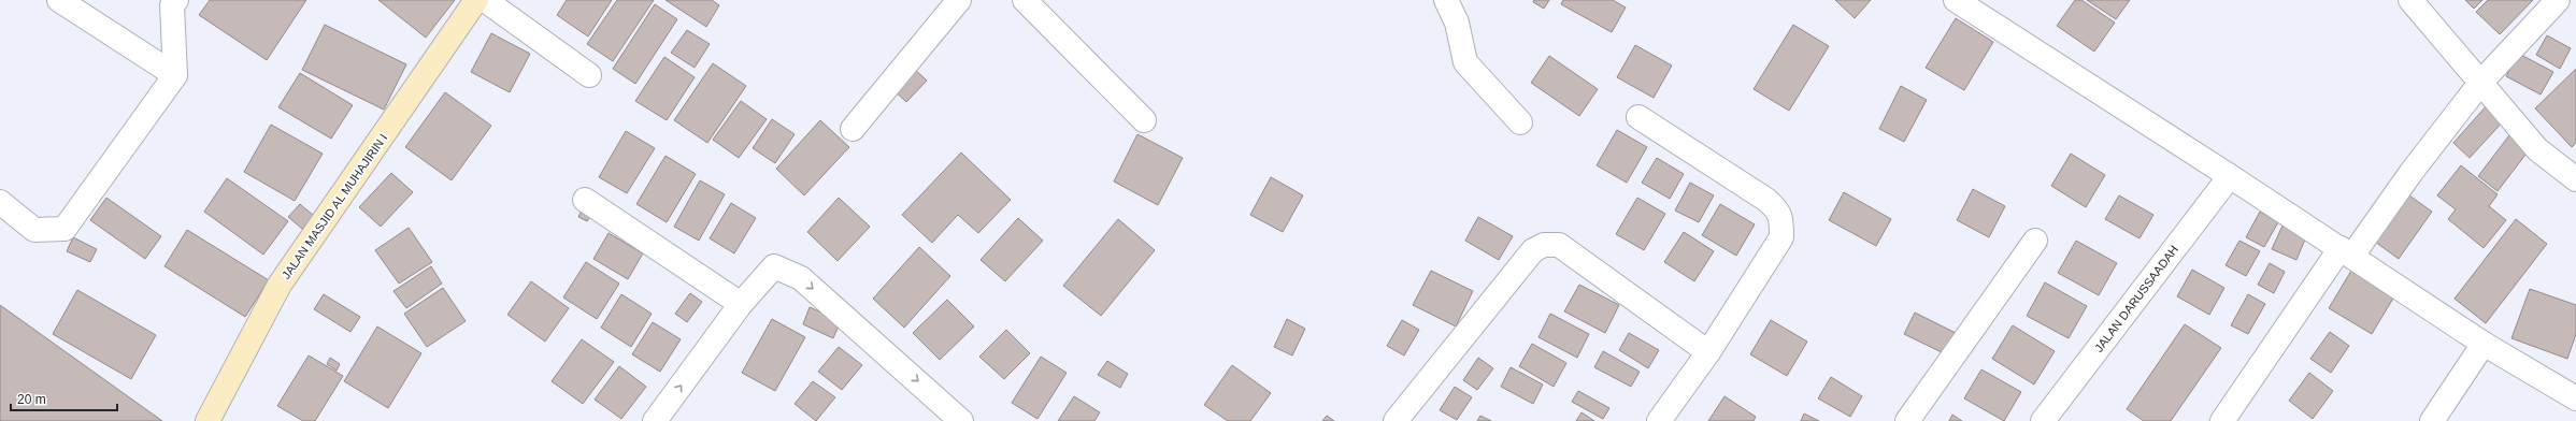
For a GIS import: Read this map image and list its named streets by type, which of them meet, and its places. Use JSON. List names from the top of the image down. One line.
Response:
{"streets":{"street":["JALAN MASJID AL MUHAJIRIN I","JALAN DARUSSAADAH"]},"scale_bar":"20 m"}
